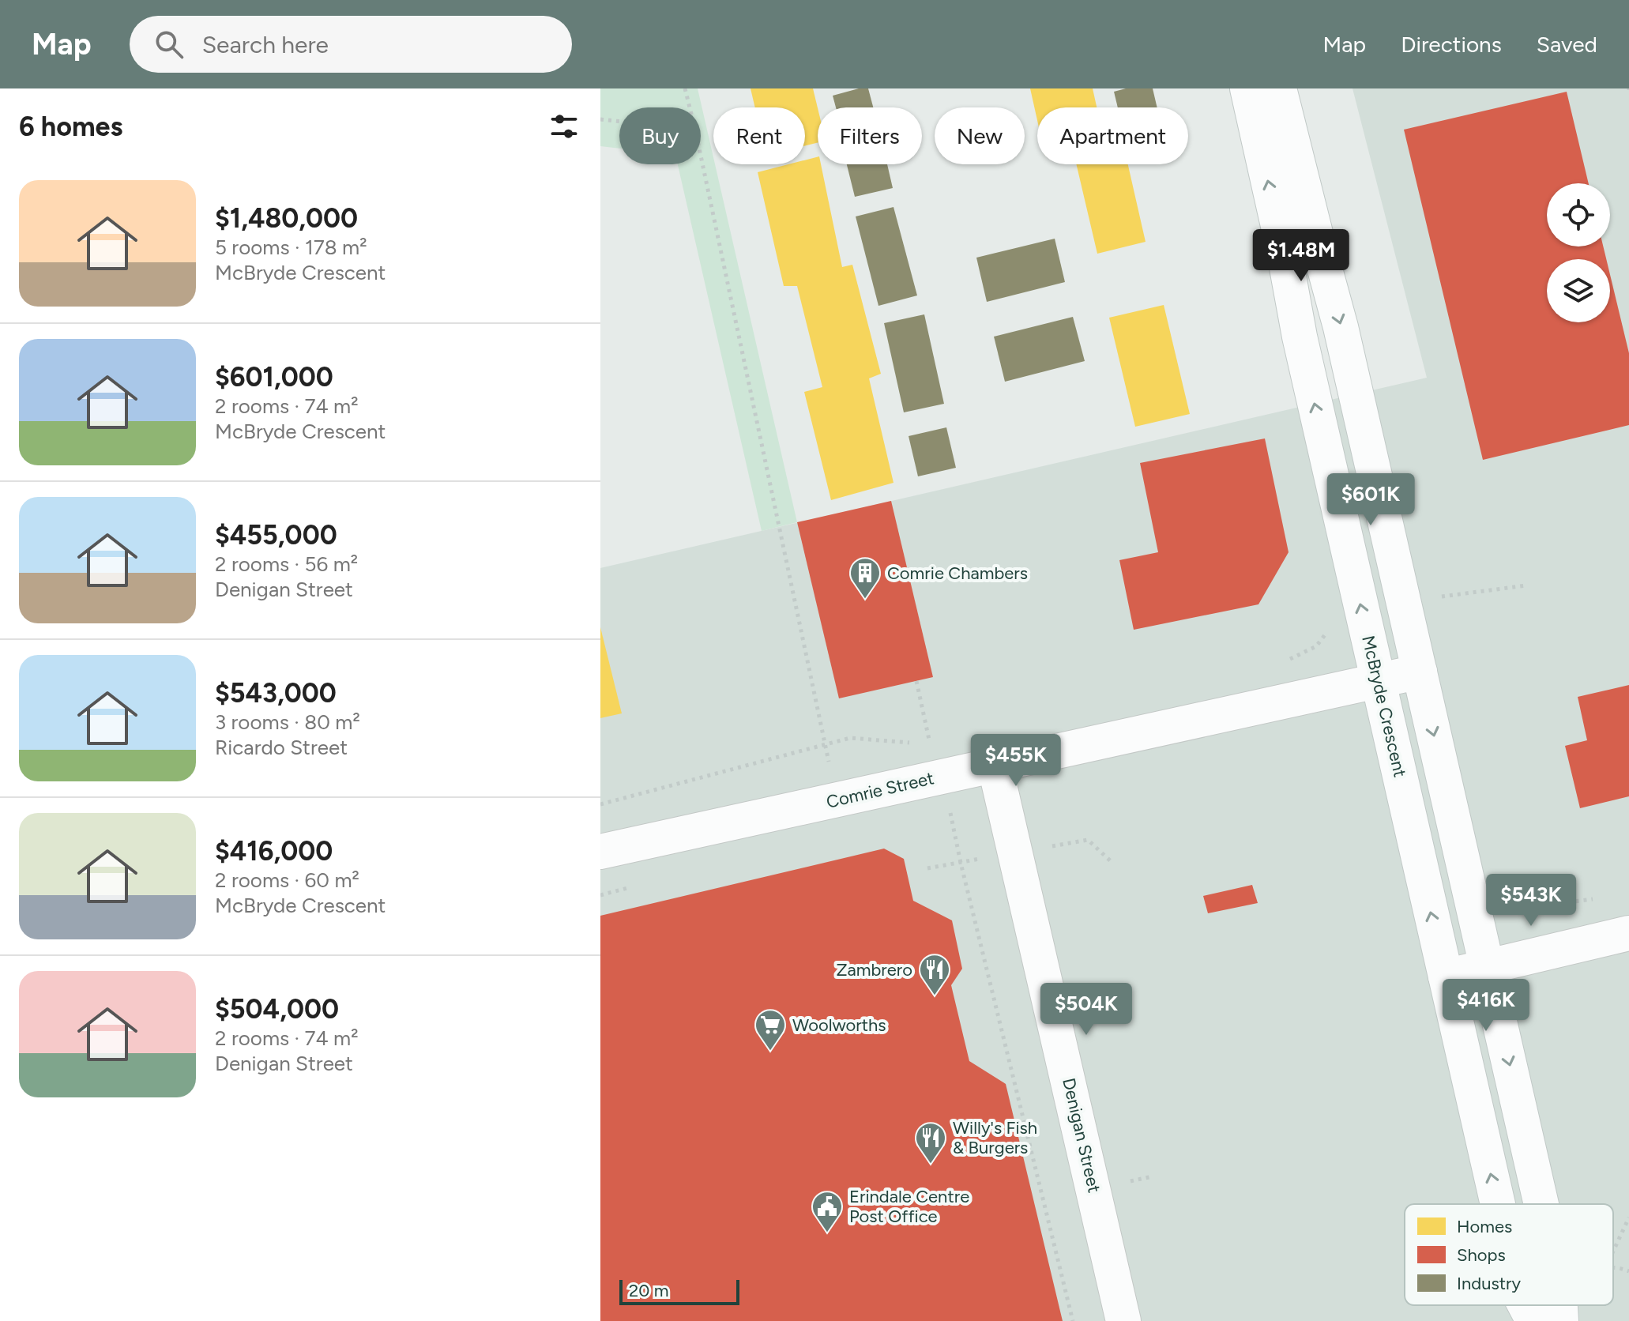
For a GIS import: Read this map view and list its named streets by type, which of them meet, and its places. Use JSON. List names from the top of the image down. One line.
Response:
{"streets":{"street":["McBryde Crescent","Comrie Street","Denigan Street"]},"crossings":[["McBryde Crescent","Comrie Street"],["Comrie Street","Denigan Street"]],"places":{"building":["Comrie Chambers"],"restaurant":["Zambrero","Willy's Fish & Burgers"],"supermarket":["Woolworths"],"public building":["Erindale Centre Post Office"]},"legend":["Homes","Shops","Industry"],"scale_bar":"20 m","page":{"header":"Map","search":"Search here","nav":["Map","Directions","Saved"],"heading":"6 homes","chip":["Buy","Rent","Filters","New","Apartment"],"list":[{"name":"$1,480,000","note":"5 rooms · 178 m² · McBryde Crescent"},{"name":"$601,000","note":"2 rooms · 74 m² · McBryde Crescent"},{"name":"$455,000","note":"2 rooms · 56 m² · Denigan Street"},{"name":"$543,000","note":"3 rooms · 80 m² · Ricardo Street"},{"name":"$416,000","note":"2 rooms · 60 m² · McBryde Crescent"},{"name":"$504,000","note":"2 rooms · 74 m² · Denigan Street"}],"price":["$1.48M","$601K","$455K","$543K","$416K","$504K"],"scale":"20 m"}}
